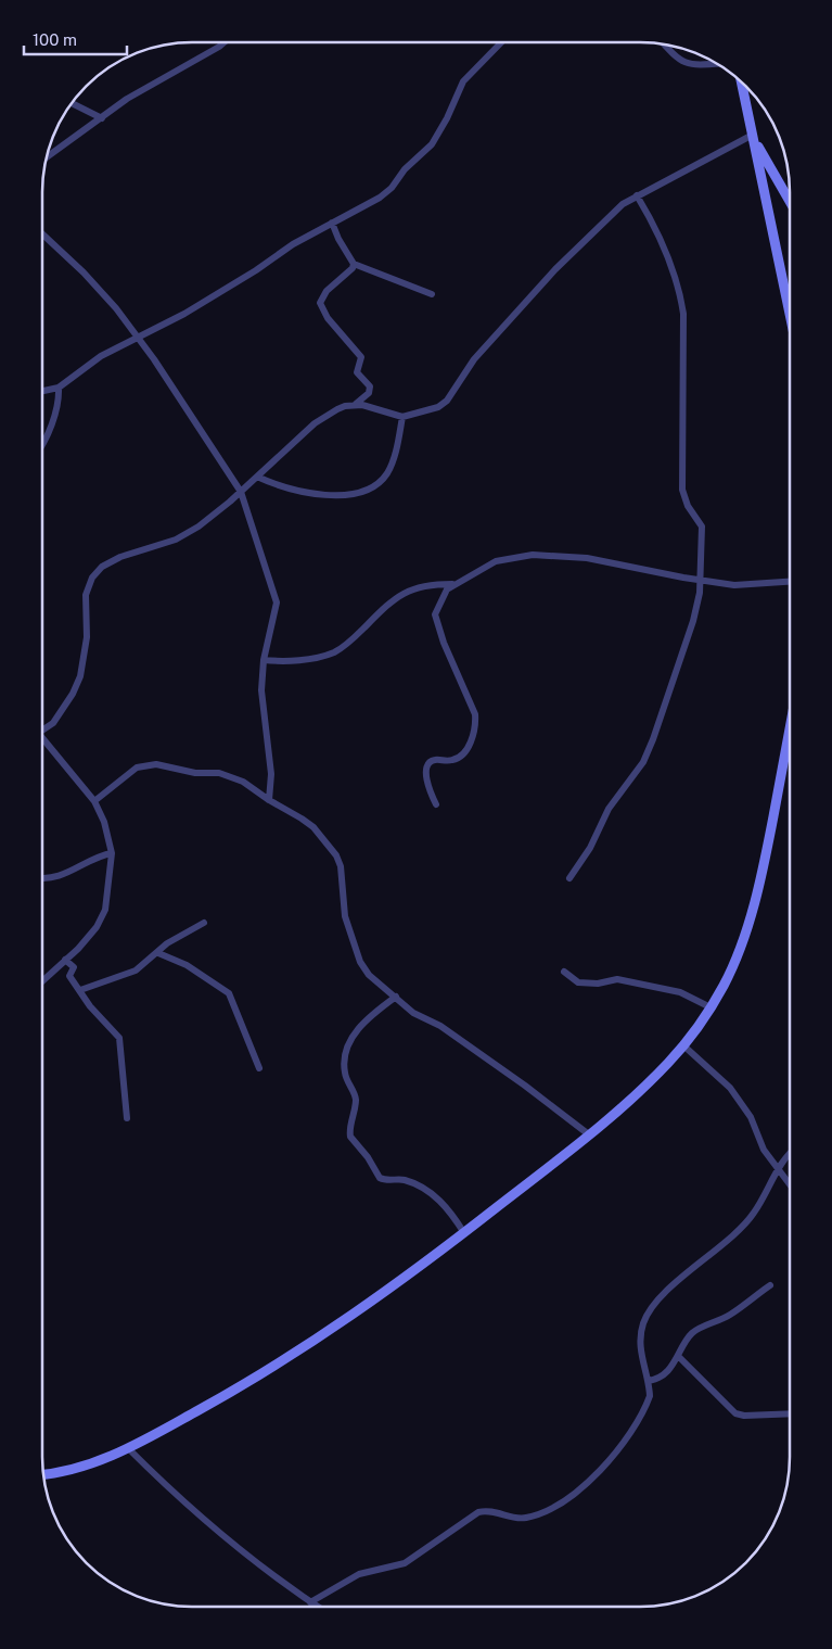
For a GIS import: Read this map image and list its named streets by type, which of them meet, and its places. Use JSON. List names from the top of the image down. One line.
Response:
{"scale_bar":"100 m"}
